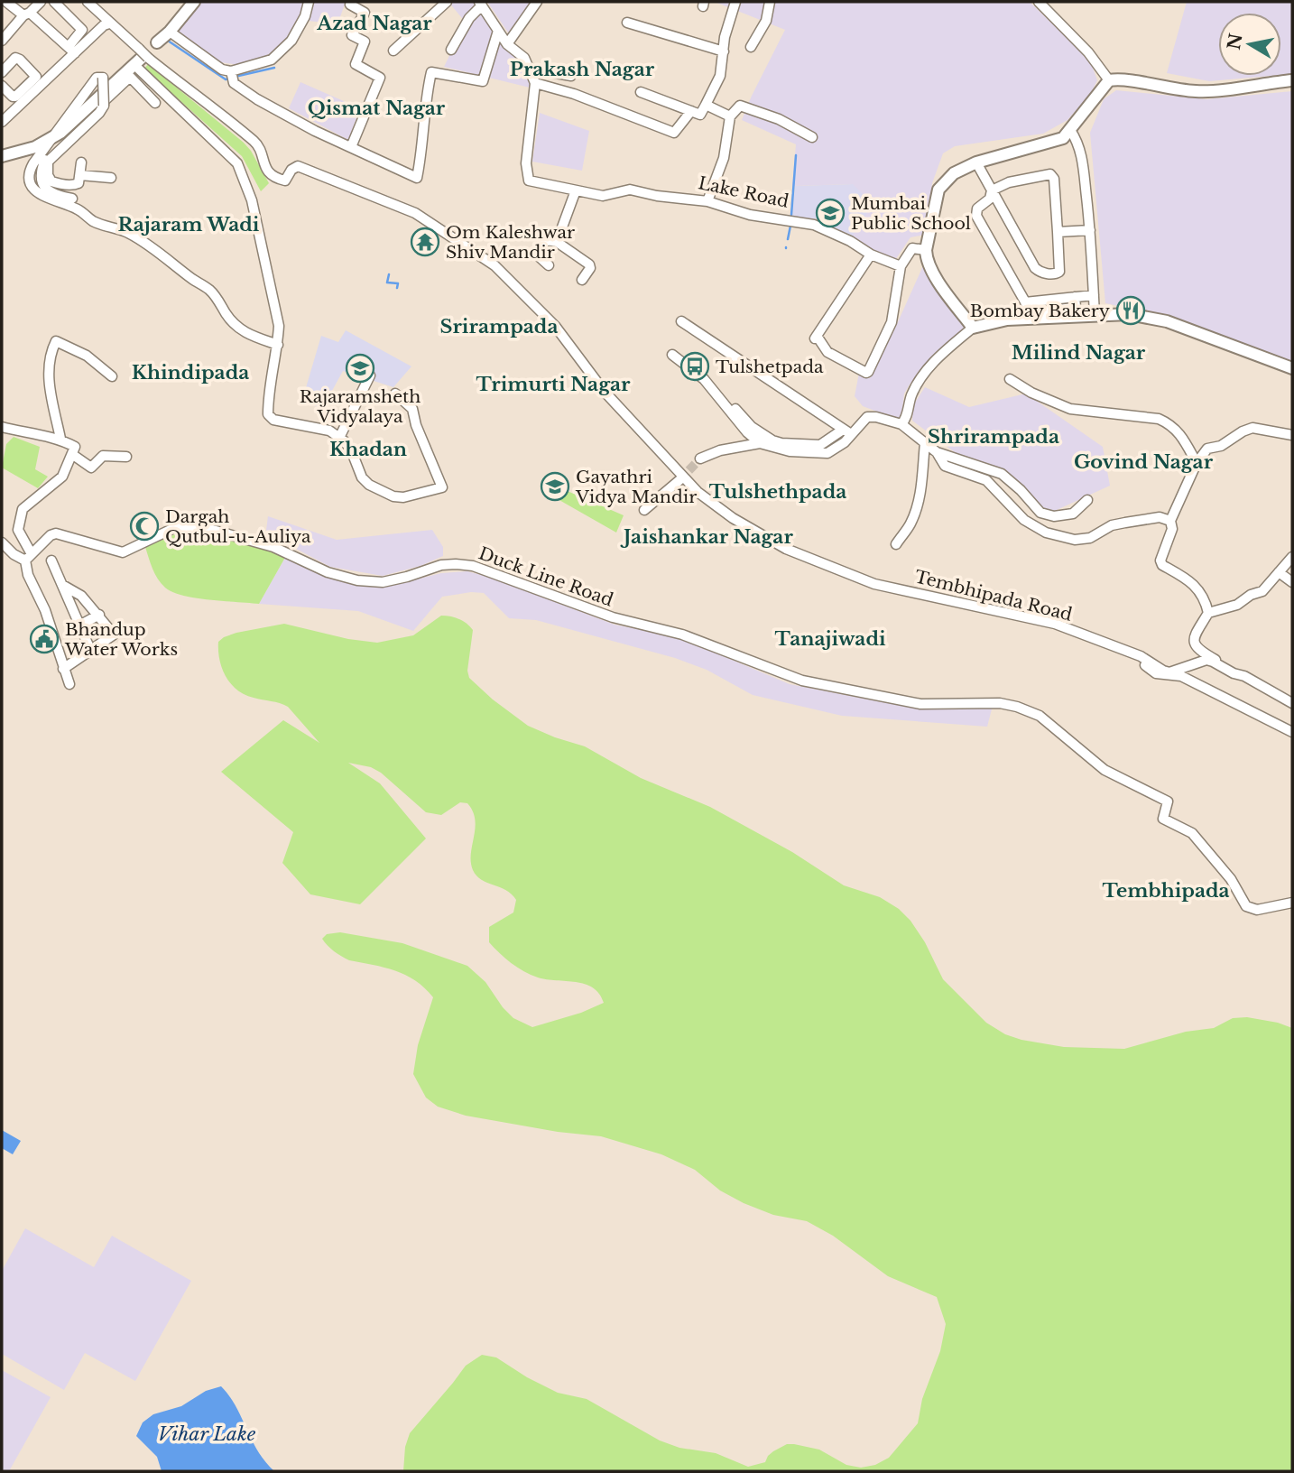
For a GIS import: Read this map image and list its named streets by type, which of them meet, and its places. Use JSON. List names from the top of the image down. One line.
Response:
{"streets":{"street":["Lake Road","Duck Line Road","Tembhipada Road"]},"districts":["Azad Nagar","Prakash Nagar","Qismat Nagar","Rajaram Wadi","Srirampada","Milind Nagar","Khindipada","Trimurti Nagar","Shrirampada","Khadan","Govind Nagar","Tulshethpada","Jaishankar Nagar","Tanajiwadi","Tembhipada"],"water":["Vihar Lake"],"places":{"school or university":["Mumbai Public School","Rajaramsheth Vidyalaya","Gayathri Vidya Mandir"],"temple":["Om Kaleshwar Shiv Mandir"],"restaurant":["Bombay Bakery"],"bus stop":["Tulshetpada"],"mosque":["Dargah Qutbul-u-Auliya"],"public building":["Bhandup Water Works"]},"north":"left"}
